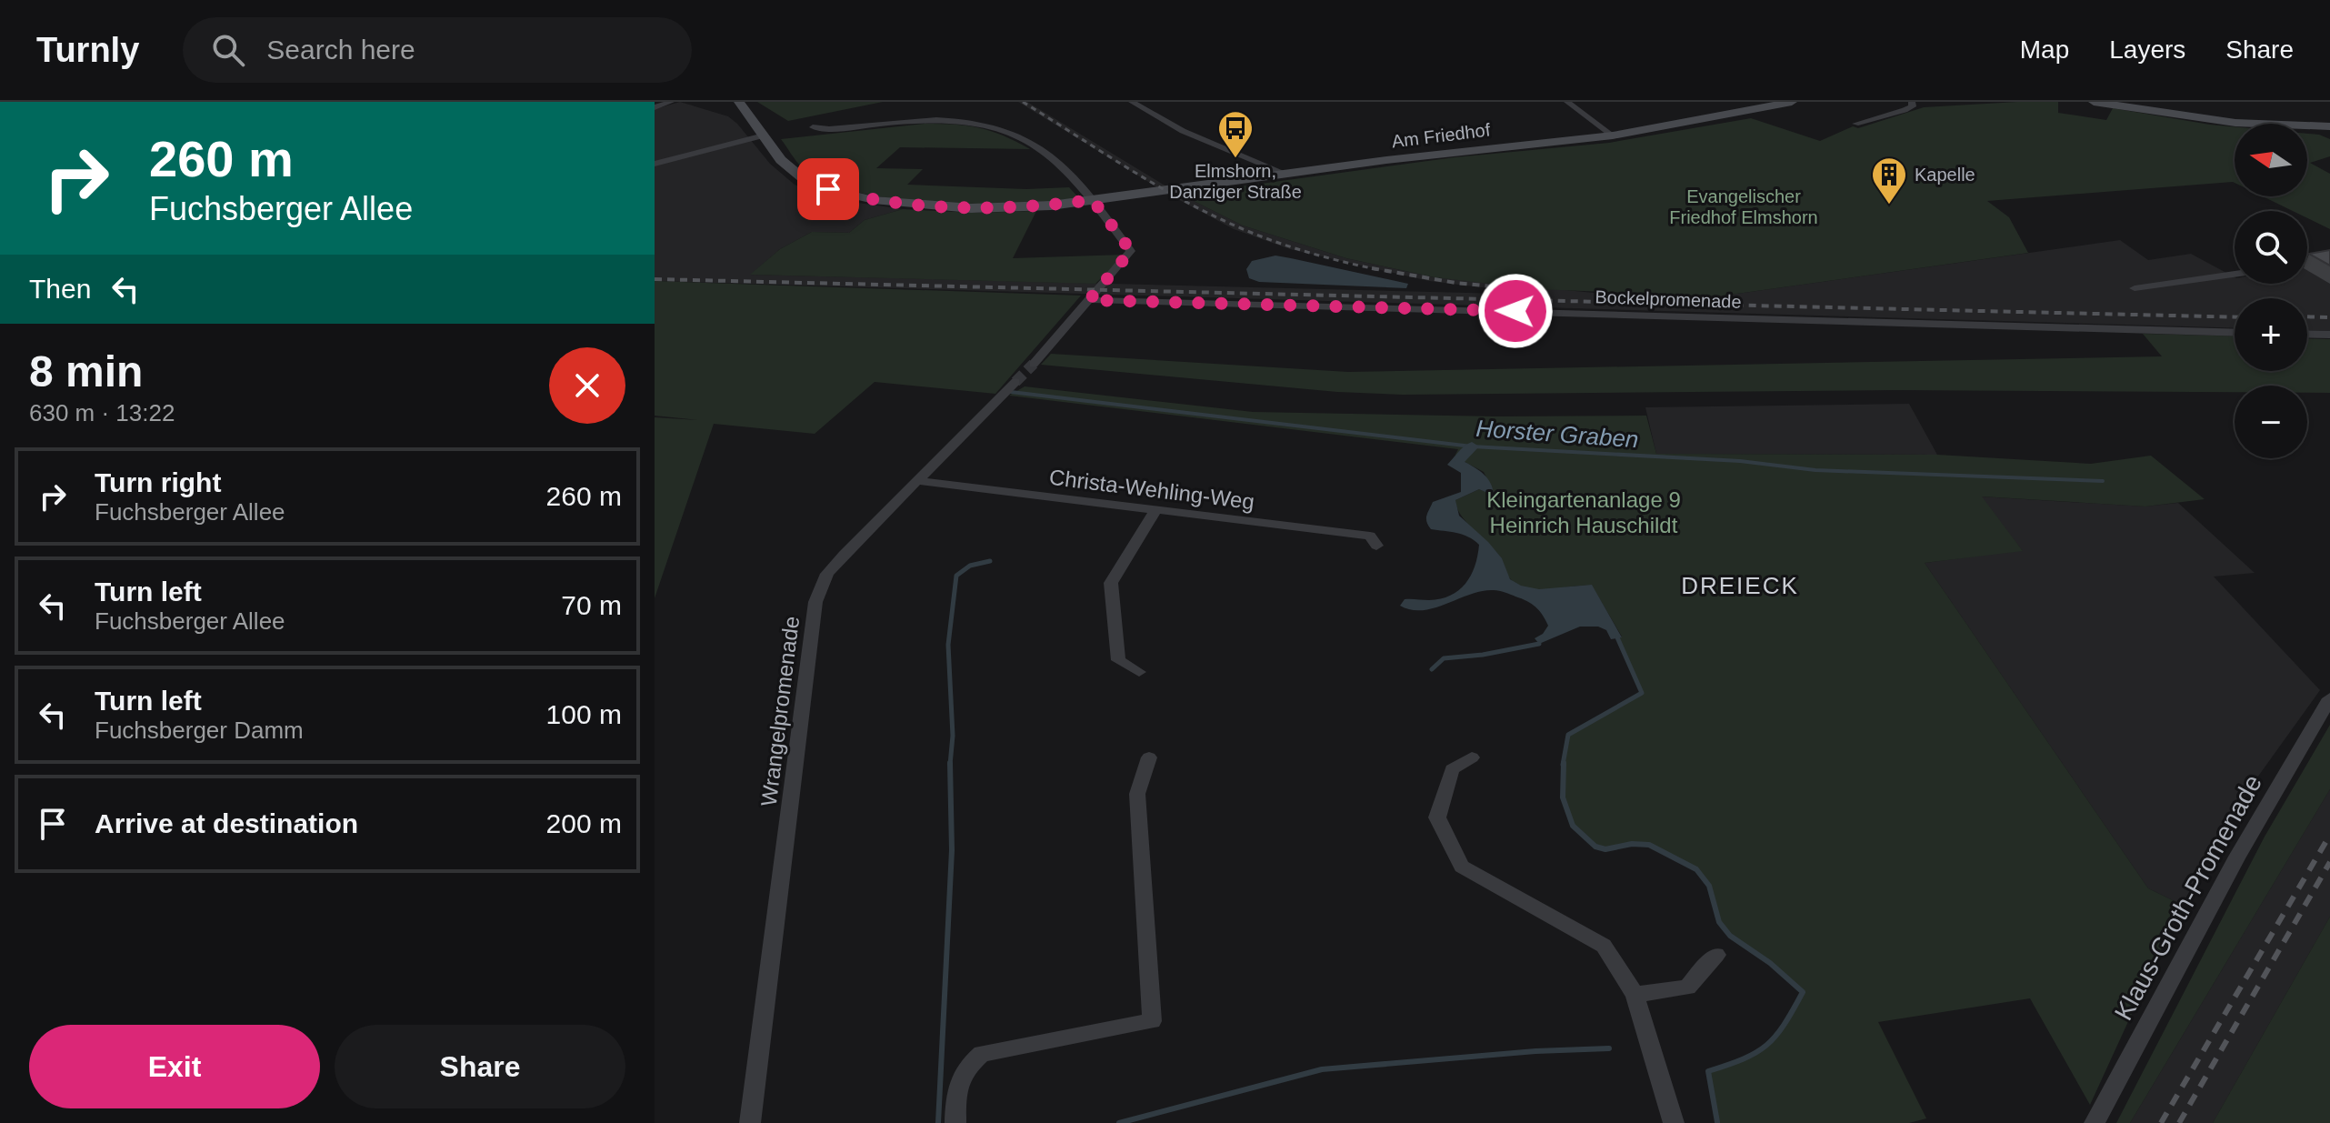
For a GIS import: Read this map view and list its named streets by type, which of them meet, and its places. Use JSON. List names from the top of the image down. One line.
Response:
{"streets":{"street":["Am Friedhof","Bockelpromenade","Christa-Wehling-Weg","Wrangelpromenade","Klaus-Groth-Promenade"]},"crossings":[["Christa-Wehling-Weg","Wrangelpromenade"]],"districts":["DREIECK"],"water":["Horster Graben"],"parks":["Evangelischer Friedhof Elmshorn","Kleingartenanlage 9 Heinrich Hauschildt"],"places":{"bus stop":["Elmshorn, Danziger Straße"],"building":["Kapelle"]},"north":"left","page":{"header":"Turnly","search":"Search here","nav":["Map","Layers","Share"],"turn":["260 m","Fuchsberger Allee"],"map_buttons":["+","−"],"then":"Then","heading":["8 min","630 m · 13:22"],"list":[{"name":"Turn right","note":"Fuchsberger Allee","value":"260 m"},{"name":"Turn left","note":"Fuchsberger Allee","value":"70 m"},{"name":"Turn left","note":"Fuchsberger Damm","value":"100 m"},{"name":"Arrive at destination","value":"200 m"}],"buttons":["Exit","Share"]}}
